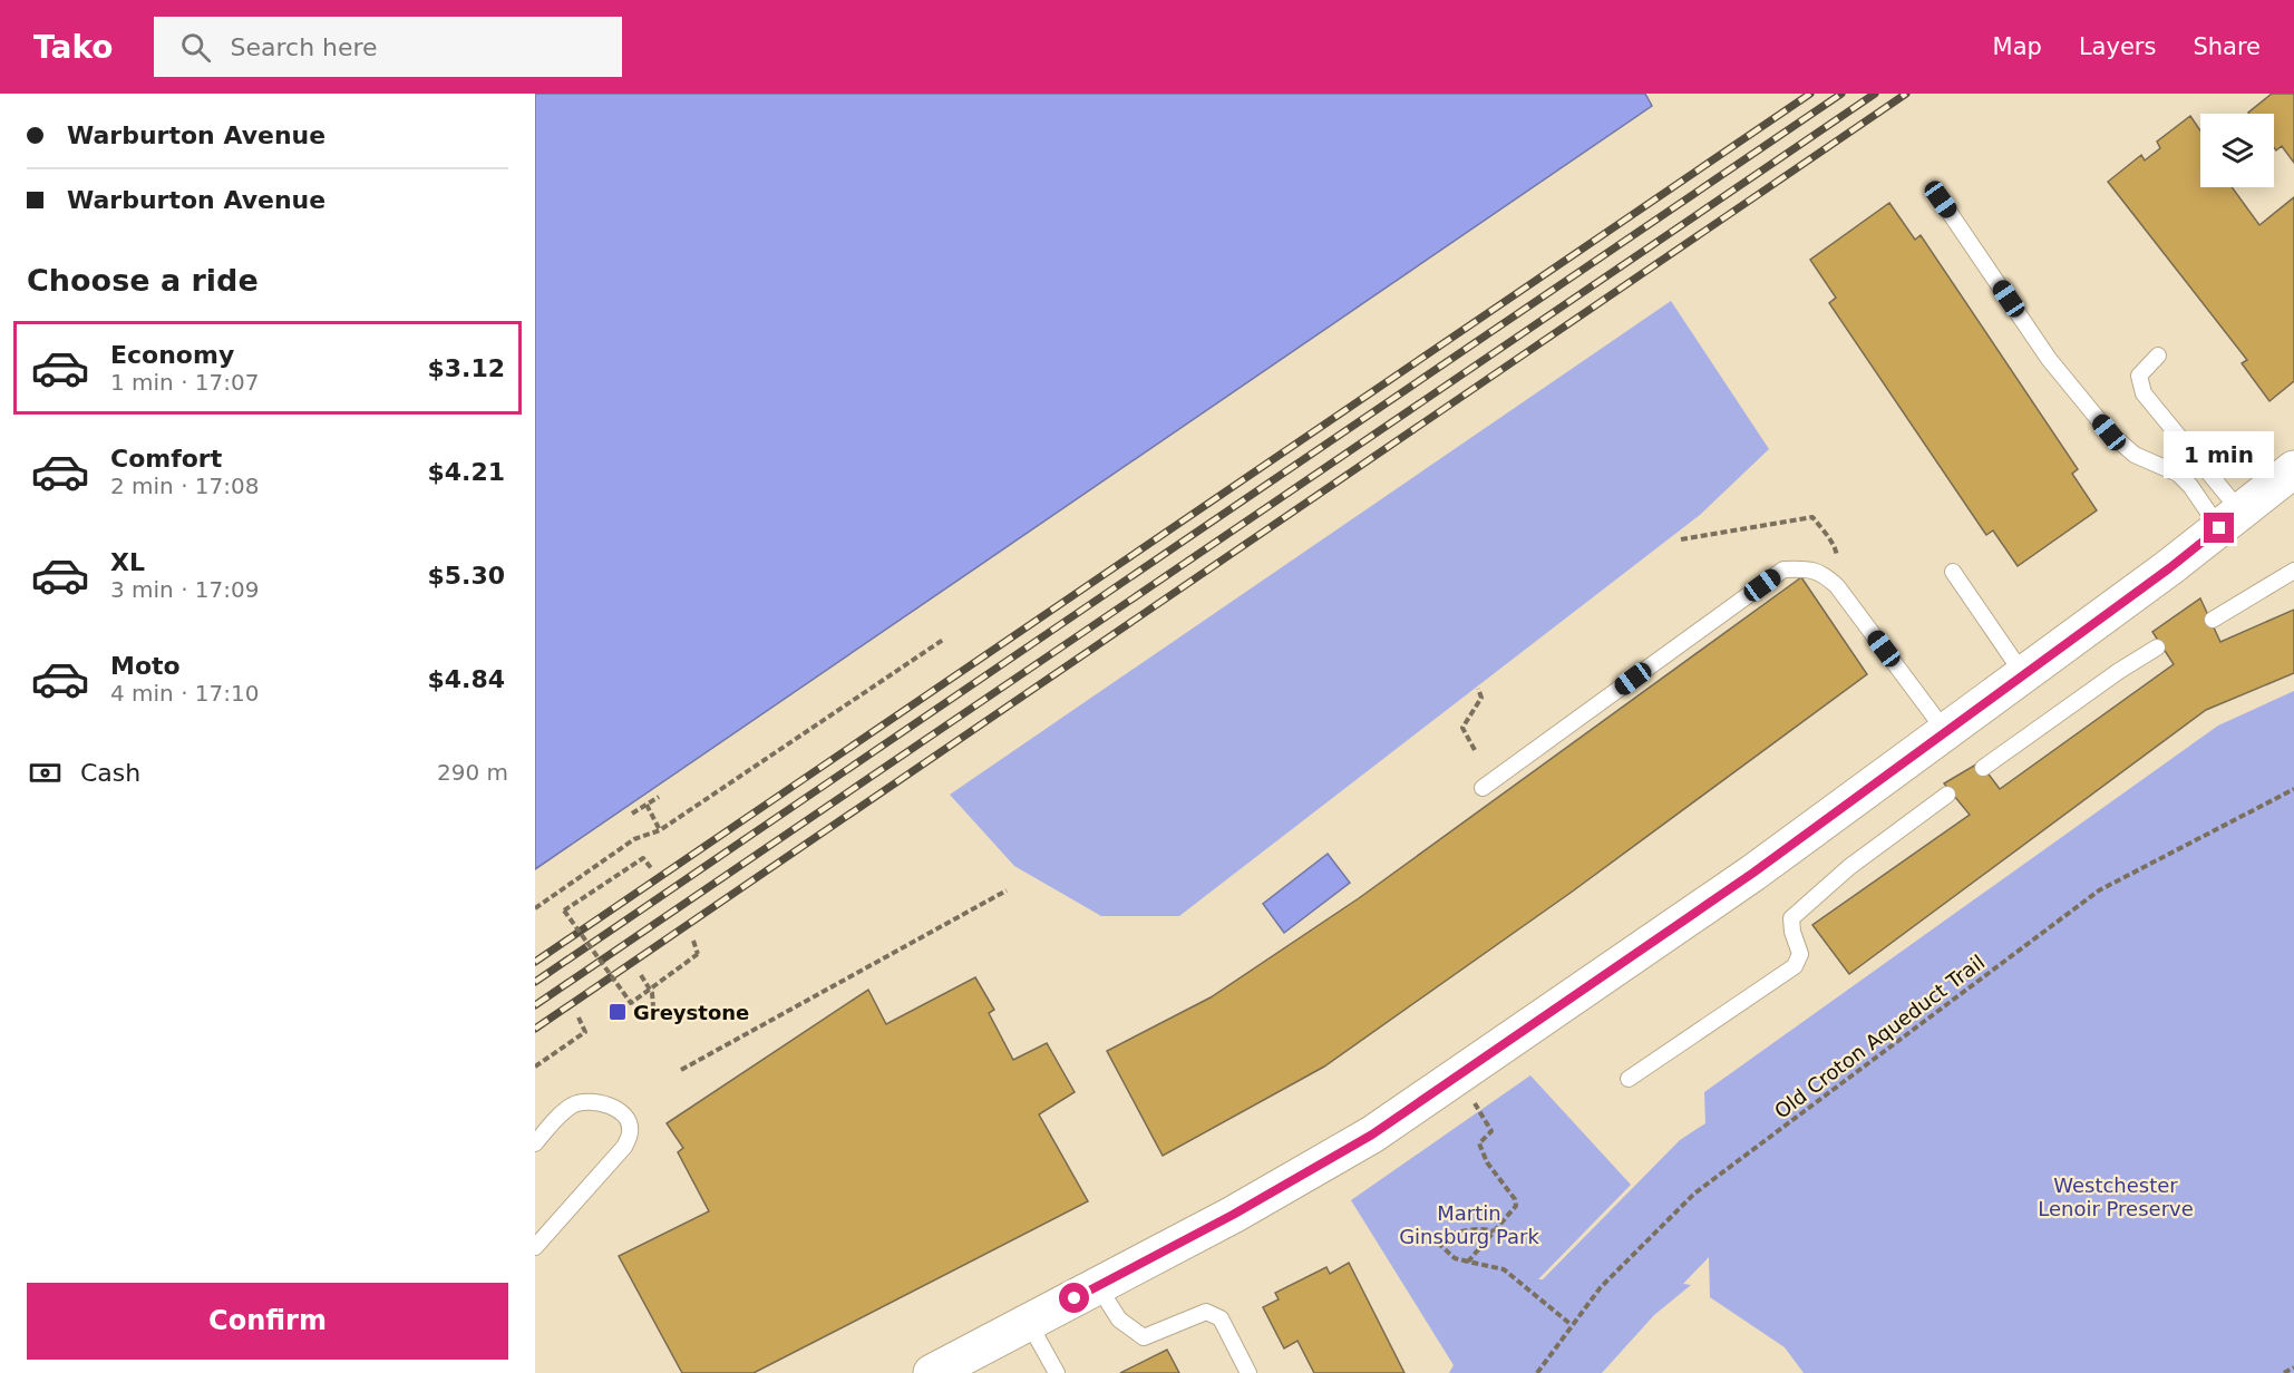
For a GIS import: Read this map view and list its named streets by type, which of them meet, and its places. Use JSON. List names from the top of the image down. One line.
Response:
{"streets":{"path":["Old Croton Aqueduct Trail"]},"parks":["Westchester Lenoir Preserve","Martin Ginsburg Park"],"places":{"transit":["Greystone"]},"page":{"header":"Tako","search":"Search here","nav":["Map","Layers","Share"],"banner":["Warburton Avenue","Warburton Avenue"],"heading":"Choose a ride","list":[{"name":"Economy","note":"1 min · 17:07","value":"$3.12"},{"name":"Comfort","note":"2 min · 17:08","value":"$4.21"},{"name":"XL","note":"3 min · 17:09","value":"$5.30"},{"name":"Moto","note":"4 min · 17:10","value":"$4.84"}],"bubble":"1 min","pay":["Cash","290 m"],"buttons":"Confirm"}}
